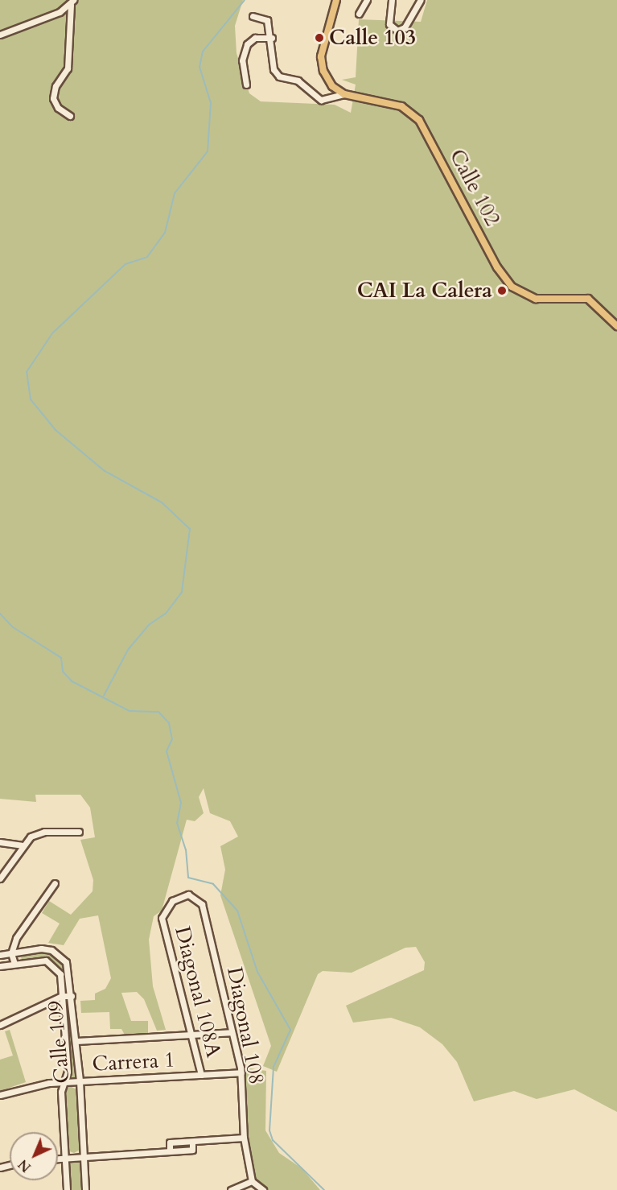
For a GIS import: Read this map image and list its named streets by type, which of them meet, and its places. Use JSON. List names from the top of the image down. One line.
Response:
{"streets":{"main road":["Calle 102"],"street":["Diagonal 108A","Diagonal 108","Calle 109","Carrera 1"]},"crossings":[["Diagonal 108A","Diagonal 108"],["Diagonal 108A","Carrera 1"],["Diagonal 108","Carrera 1"],["Calle 109","Carrera 1"]],"places":["Calle 103","CAI La Calera"],"north":"bottom left"}
